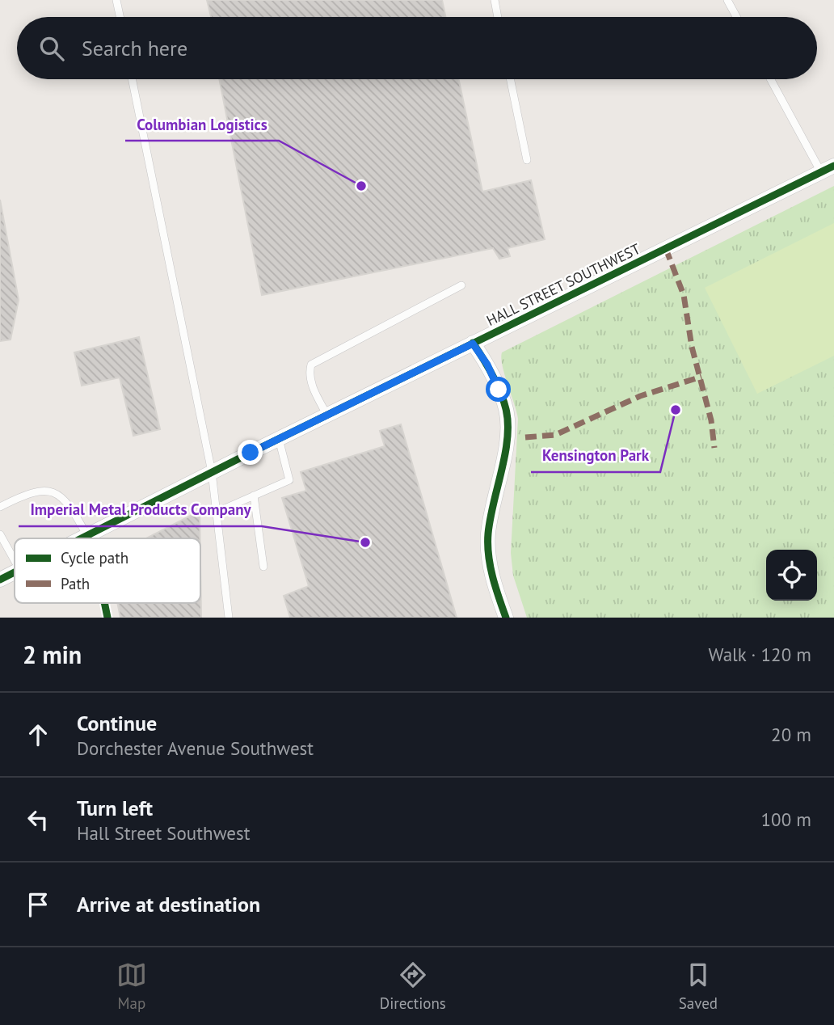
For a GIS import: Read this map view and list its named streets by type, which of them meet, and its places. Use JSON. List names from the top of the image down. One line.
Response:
{"streets":{"street":["HALL STREET SOUTHWEST"]},"places":["Columbian Logistics","Kensington Park","Imperial Metal Products Company"],"legend":["Cycle path","Path"],"page":{"search":"Search here","heading":["2 min","Walk · 120 m"],"list":[["Continue","Dorchester Avenue Southwest","20 m"],["Turn left","Hall Street Southwest","100 m"],"Arrive at destination"],"nav":["Map","Directions","Saved"]}}
